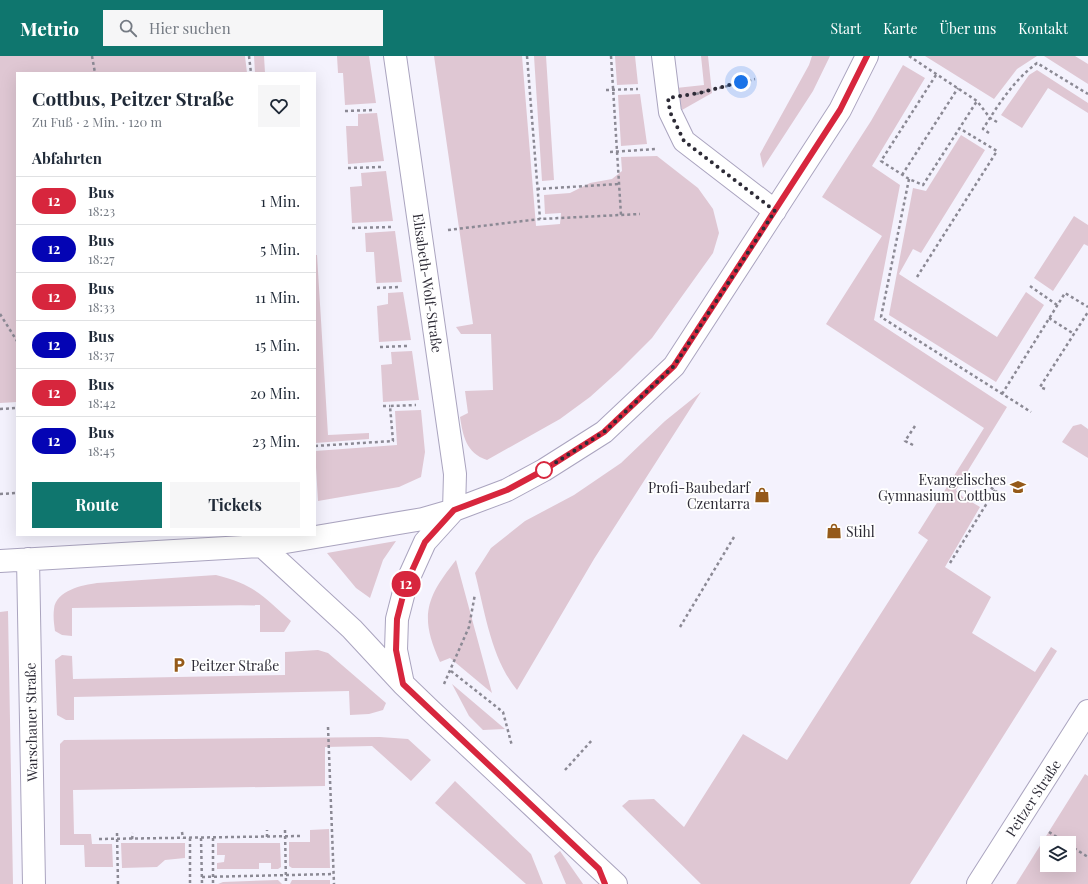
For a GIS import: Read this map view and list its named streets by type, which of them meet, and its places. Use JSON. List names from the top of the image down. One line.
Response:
{"streets":{"street":["Elisabeth-Wolf-Straße","Warschauer Straße","Peitzer Straße"]},"places":{"school or university":["Evangelisches Gymnasium Cottbus"],"shop":["Profi-Baubedarf Czentarra","Stihl"],"parking":["Peitzer Straße"]},"lines":["bus line 12"],"page":{"header":"Metrio","search":"Hier suchen","nav":["Start","Karte","Über uns","Kontakt"],"on_map":"12","heading":[["Cottbus, Peitzer Straße","Zu Fuß · 2 Min. · 120 m"],"Abfahrten"],"list":[{"mark":"12","name":"Bus","note":"18:23","value":"1 Min."},{"mark":"12","name":"Bus","note":"18:27","value":"5 Min."},{"mark":"12","name":"Bus","note":"18:33","value":"11 Min."},{"mark":"12","name":"Bus","note":"18:37","value":"15 Min."},{"mark":"12","name":"Bus","note":"18:42","value":"20 Min."},{"mark":"12","name":"Bus","note":"18:45","value":"23 Min."}],"buttons":["Route","Tickets"]}}
